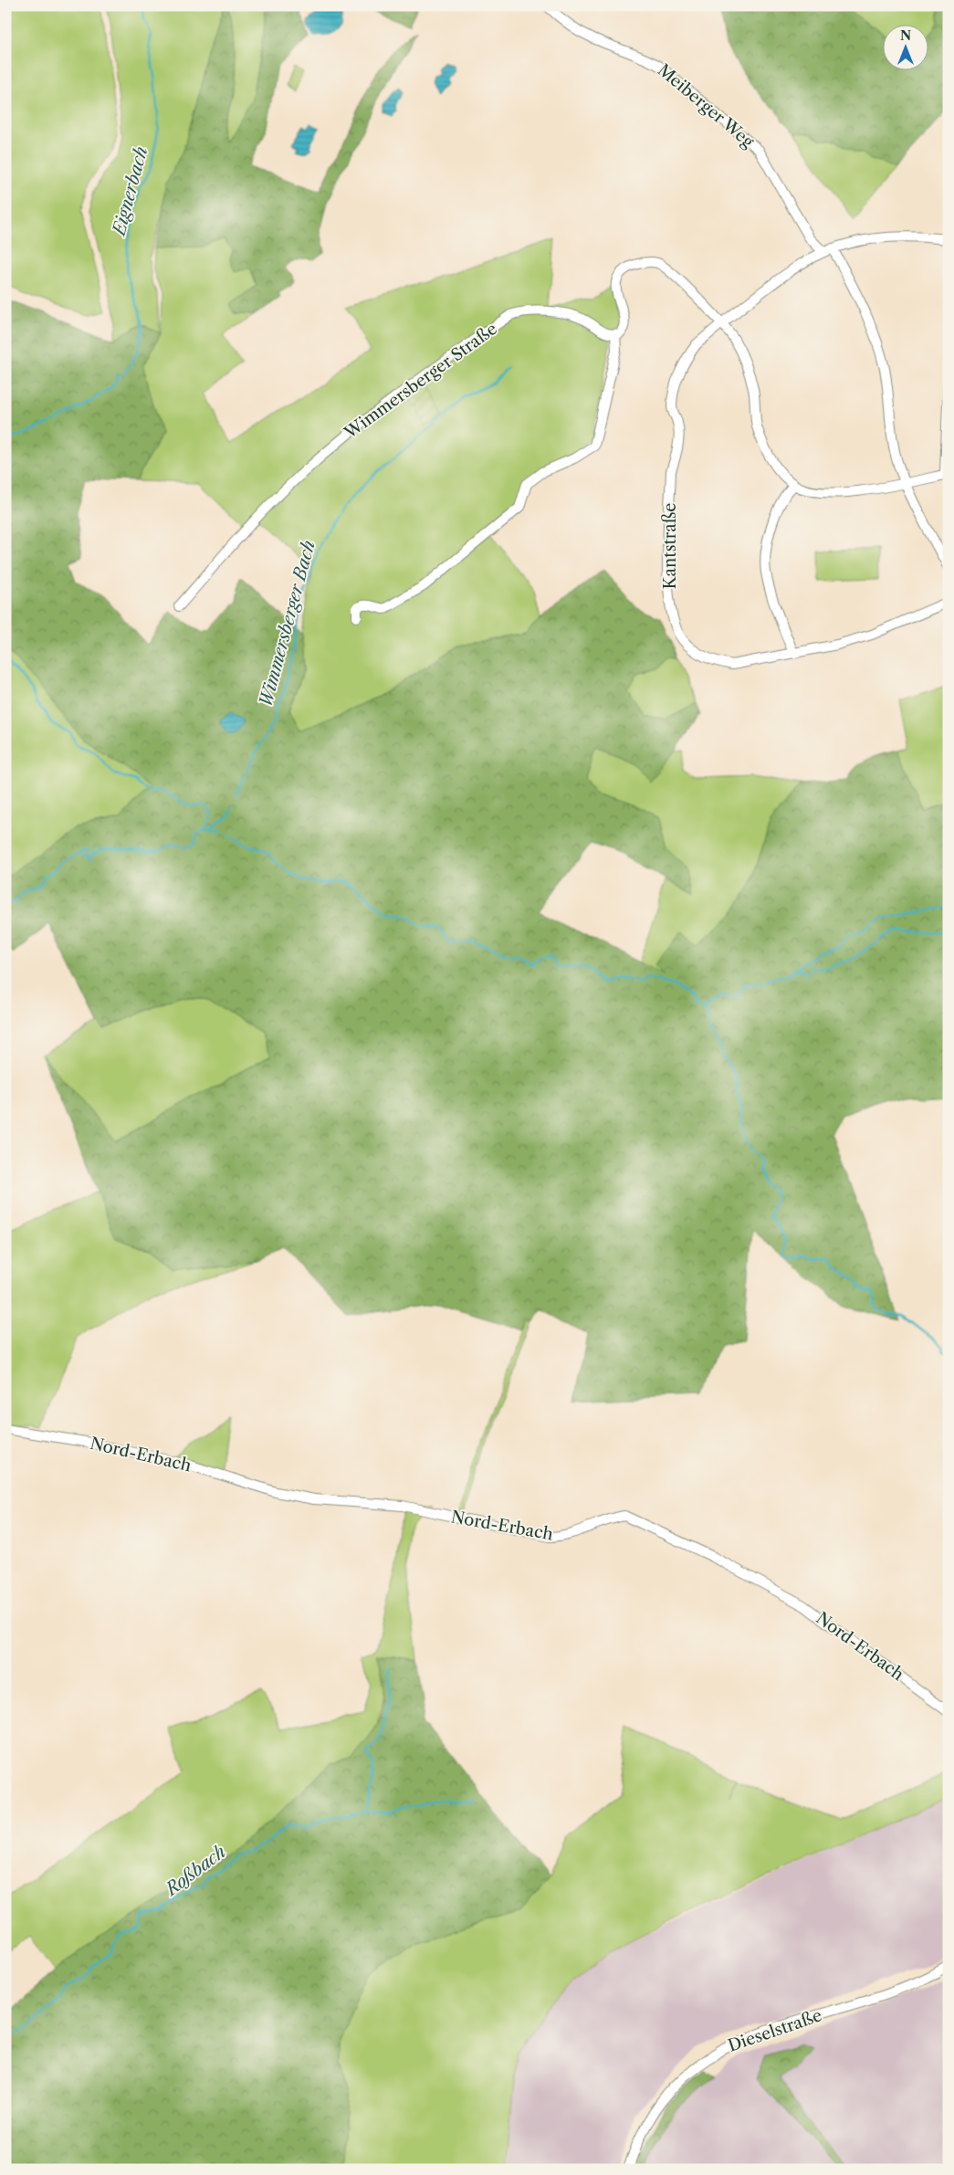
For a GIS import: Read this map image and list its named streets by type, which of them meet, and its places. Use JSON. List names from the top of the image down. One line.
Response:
{"streets":{"street":["Meiberger Weg","Wimmersberger Straße","Kantstraße","Nord-Erbach","Dieselstraße"]},"water":["Eignerbach","Wimmersberger Bach","Roßbach"],"north":"top"}
